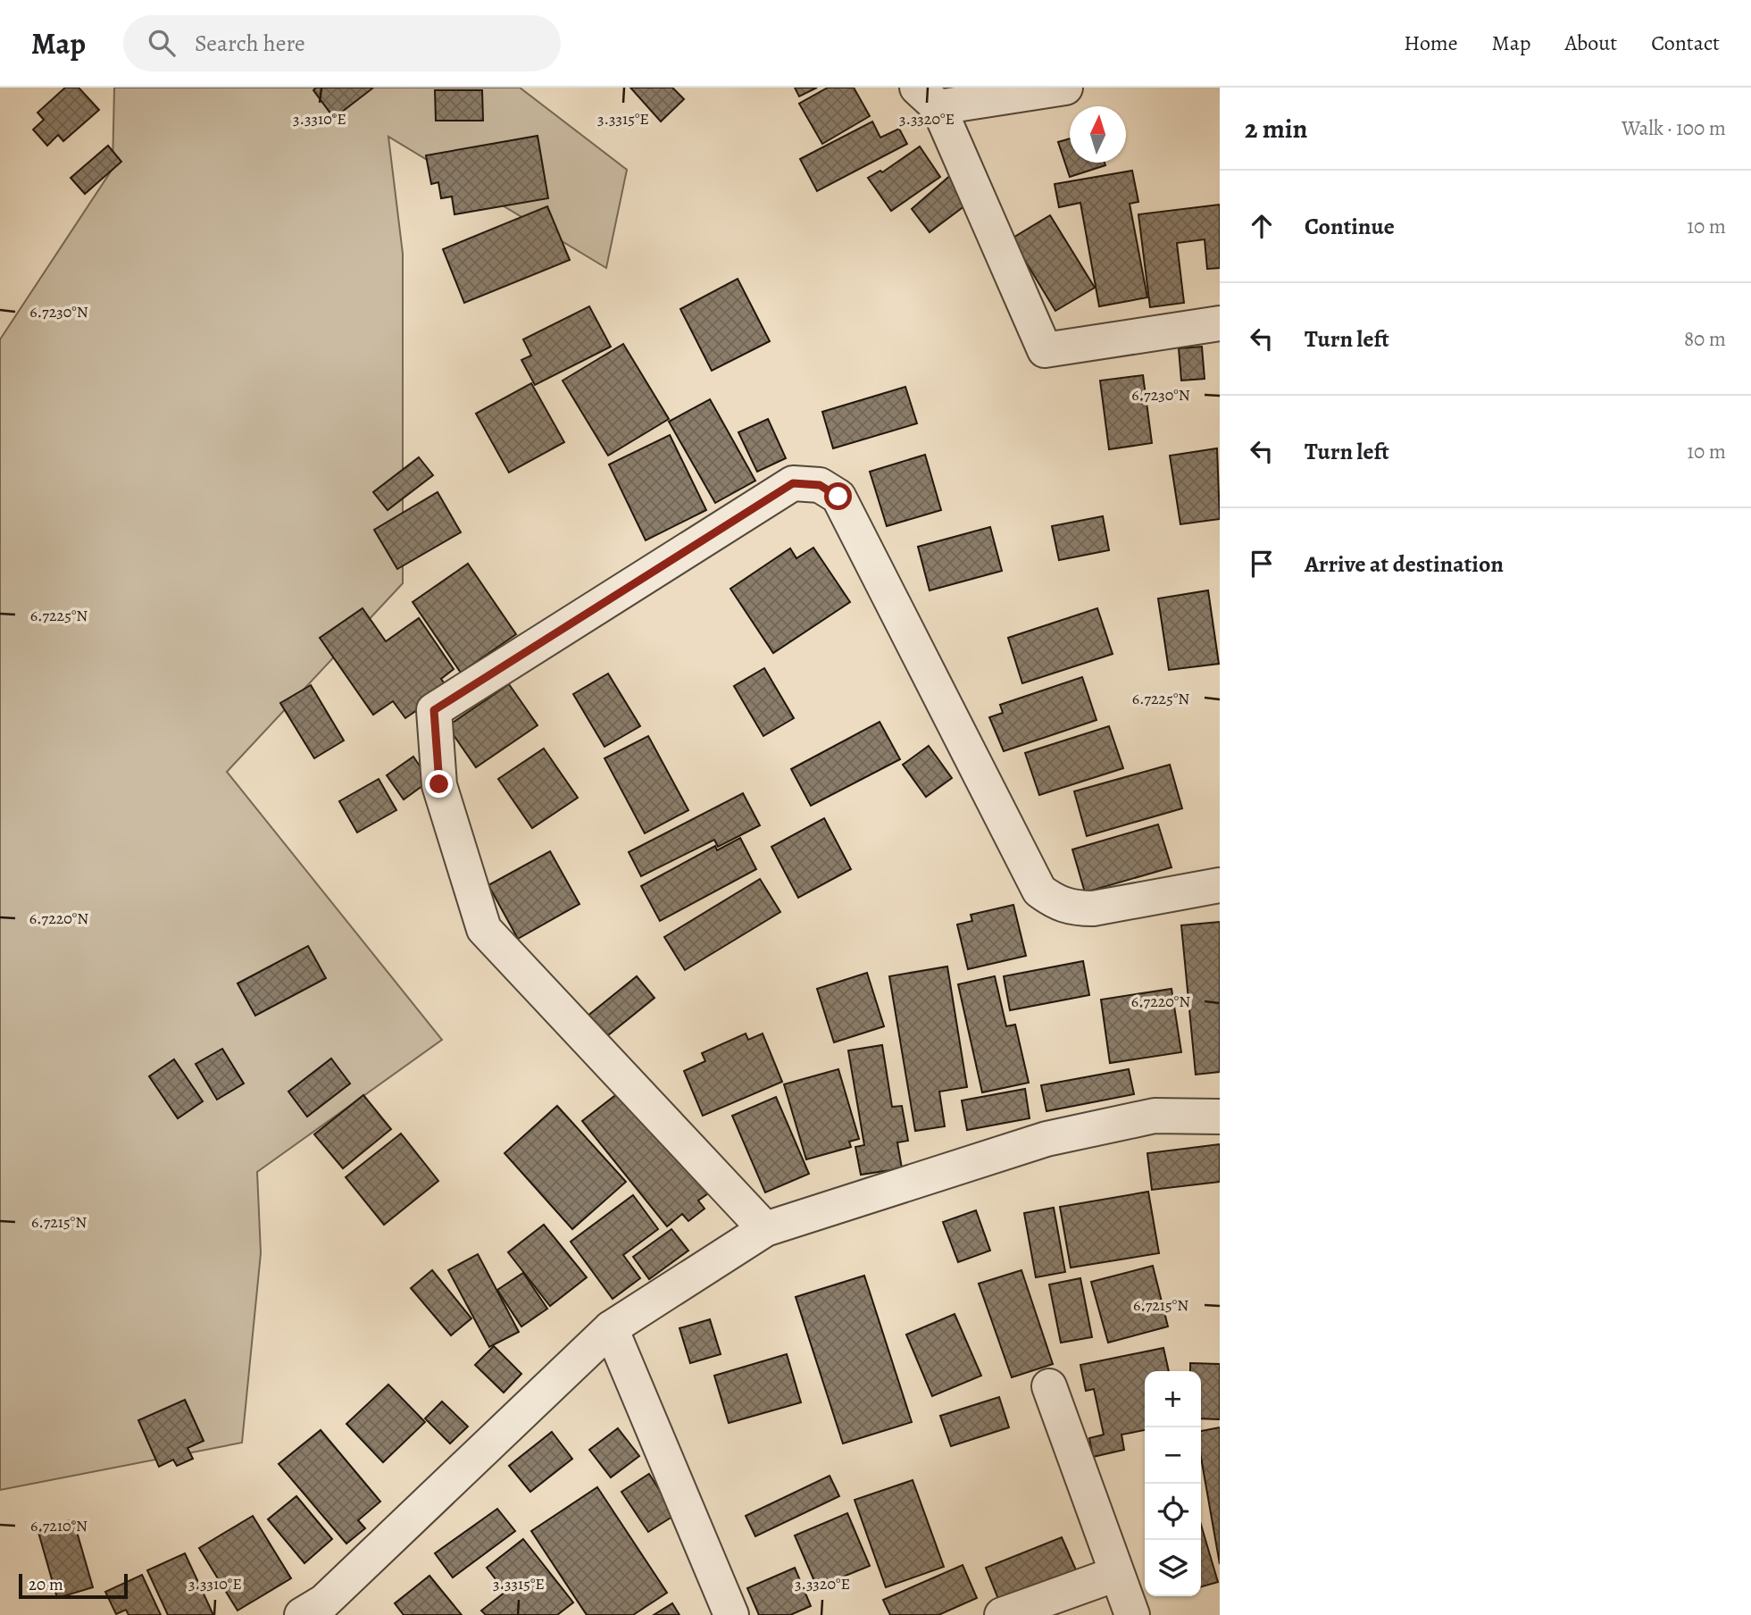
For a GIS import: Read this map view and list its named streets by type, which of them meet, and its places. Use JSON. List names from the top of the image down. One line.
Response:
{"scale_bar":"20 m","north":"top","page":{"header":"Map","search":"Search here","nav":["Home","Map","About","Contact"],"heading":["2 min","Walk · 100 m"],"list":[["Continue","10 m"],["Turn left","80 m"],["Turn left","10 m"],"Arrive at destination"],"map_buttons":["+","−"],"scale":"20 m"},"coordinates":["3.3310°E","3.3315°E","3.3320°E","6.7230°N","6.7225°N","6.7220°N","6.7215°N","6.7210°N"]}
